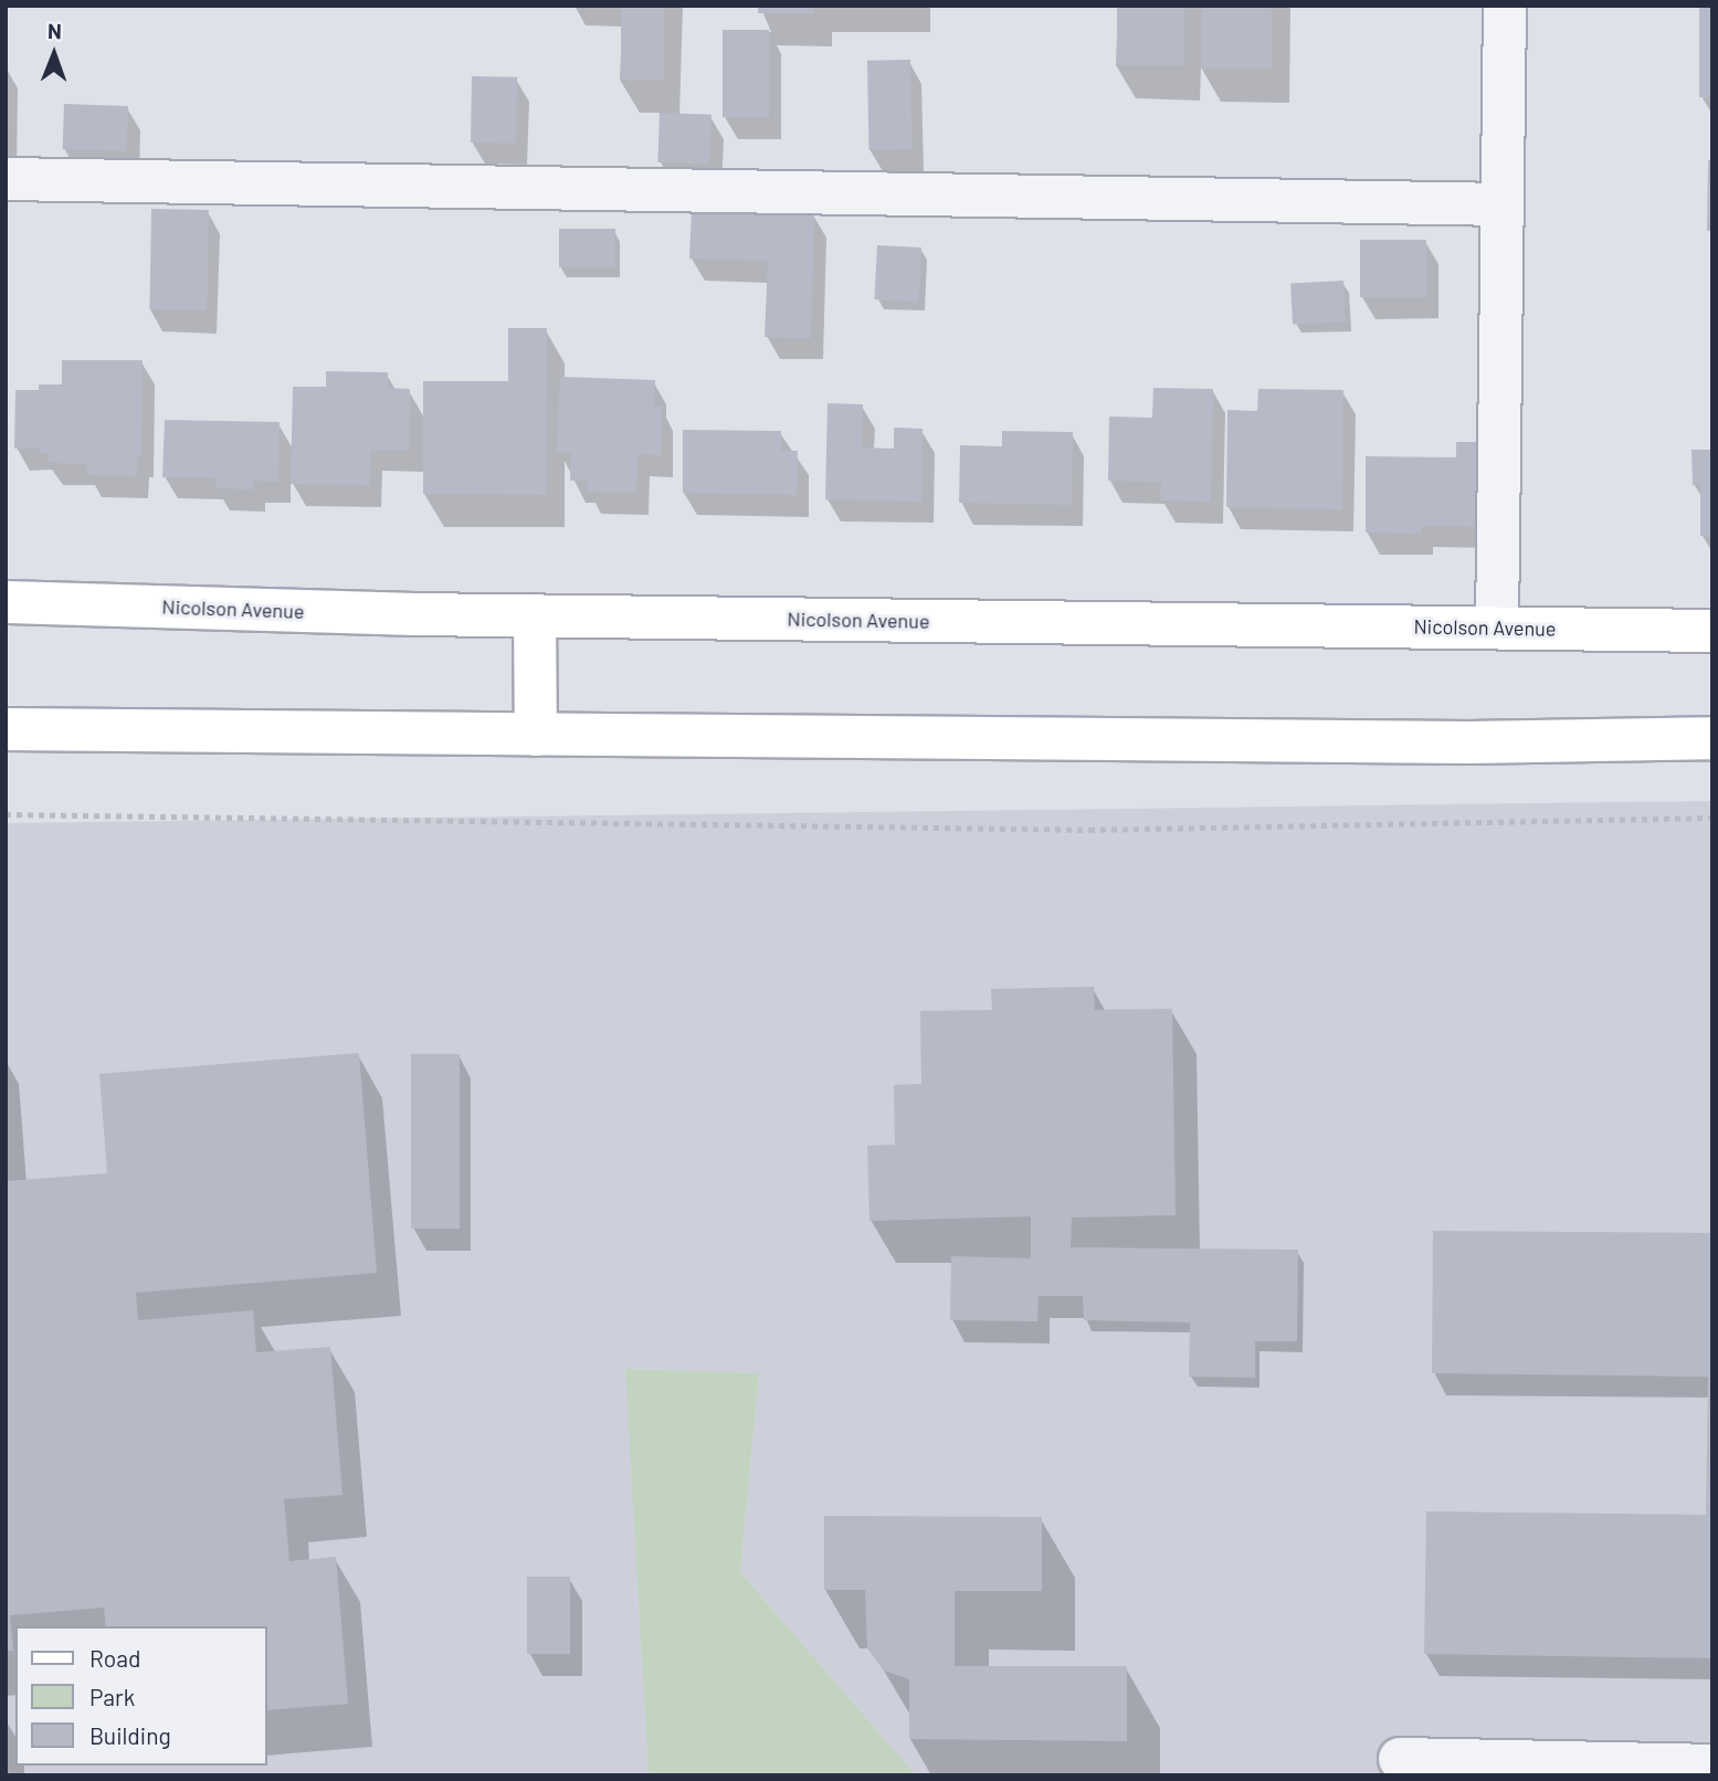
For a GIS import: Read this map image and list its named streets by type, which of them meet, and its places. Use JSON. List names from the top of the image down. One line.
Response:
{"streets":{"main road":["Nicolson Avenue"]},"legend":["Road","Park","Building"],"north":"top"}
